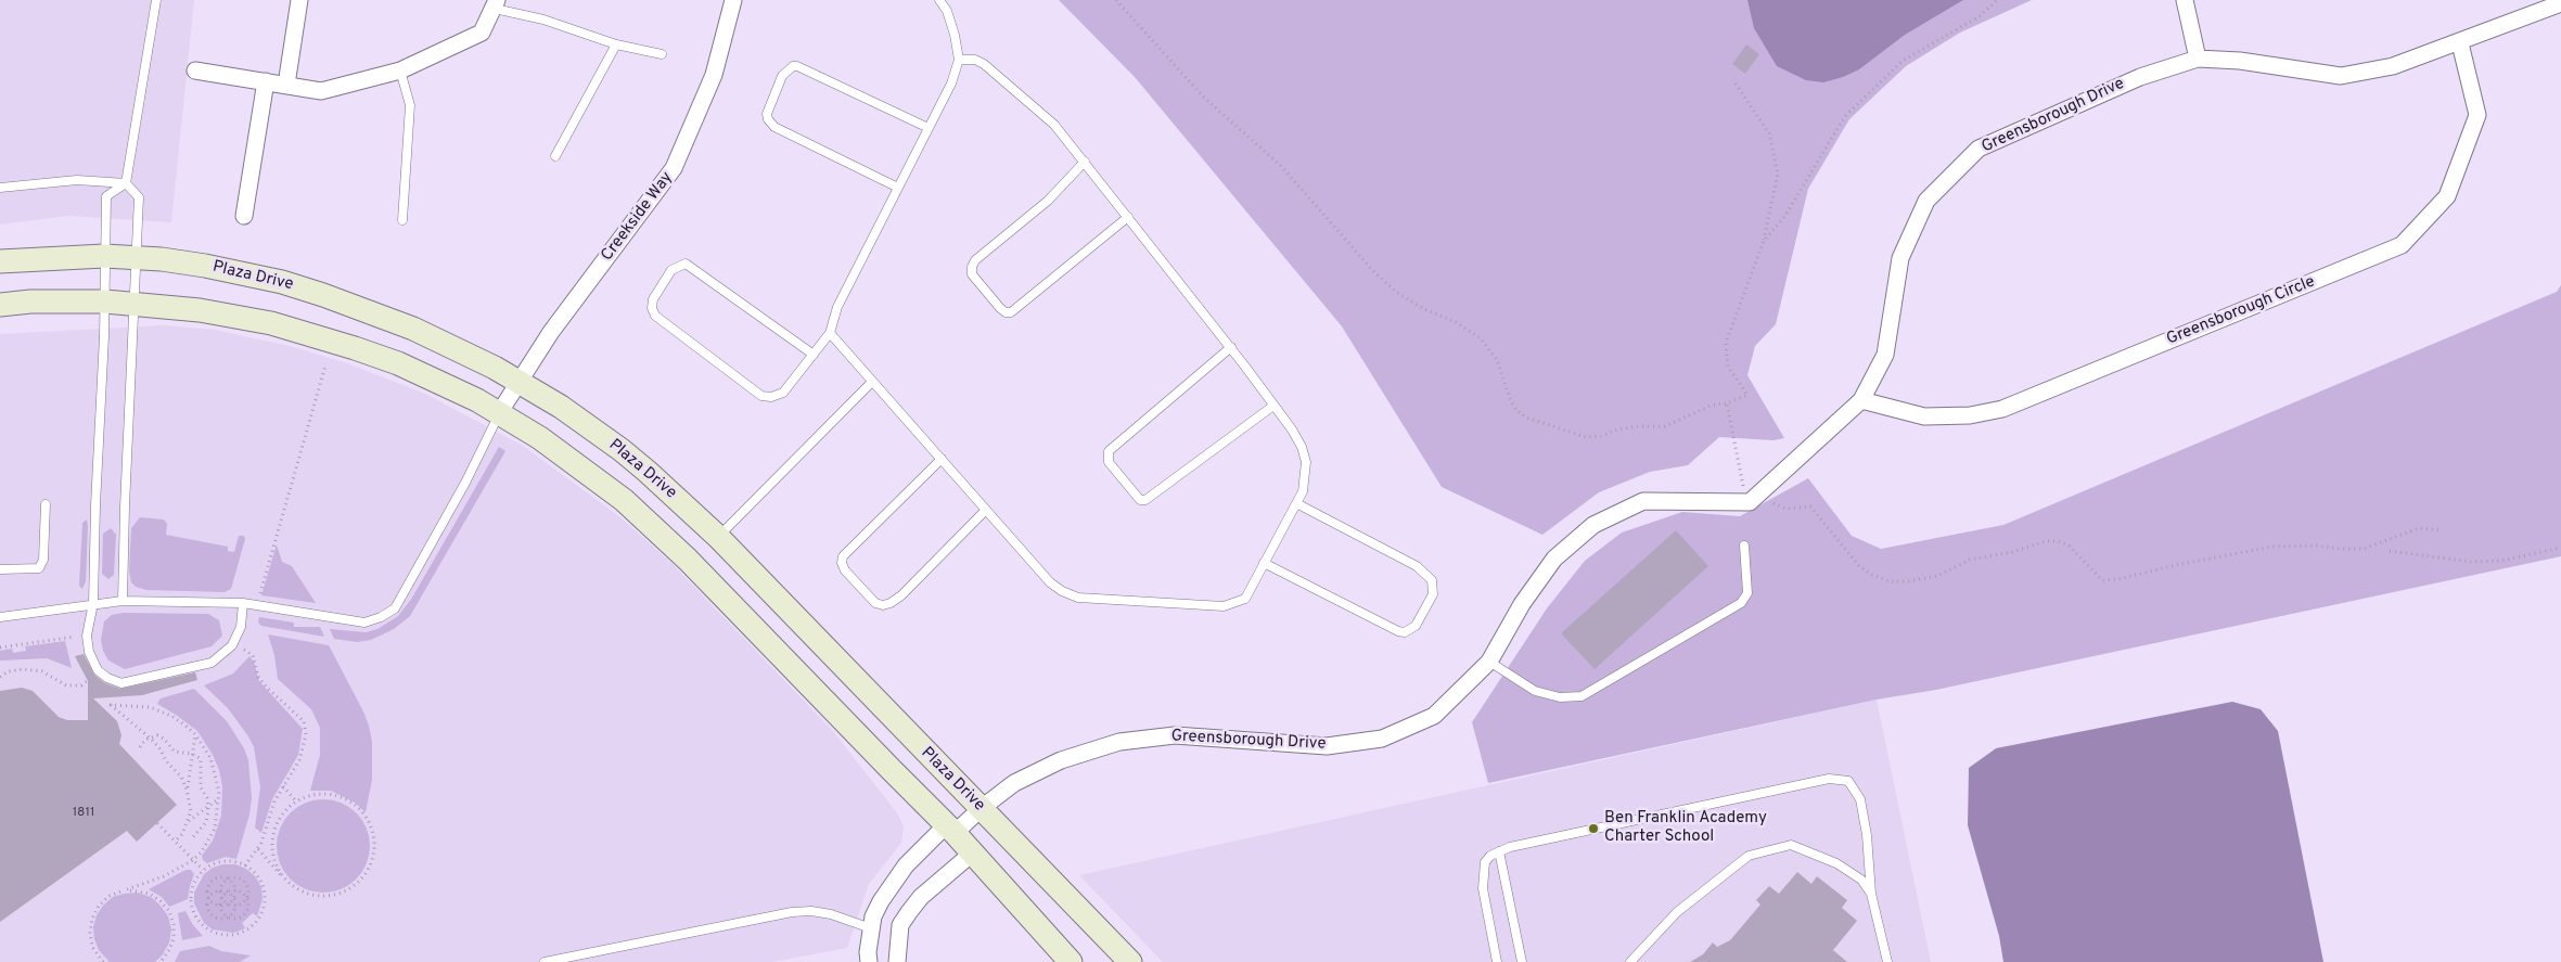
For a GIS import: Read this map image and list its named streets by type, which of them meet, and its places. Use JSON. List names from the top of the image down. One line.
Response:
{"streets":{"street":["Greensborough Drive","Creekside Way","Plaza Drive","Greensborough Circle"]},"crossings":[["Greensborough Drive","Plaza Drive"],["Greensborough Drive","Greensborough Circle"],["Creekside Way","Plaza Drive"]],"places":["Ben Franklin Academy Charter School"],"house_numbers":["1811"]}
